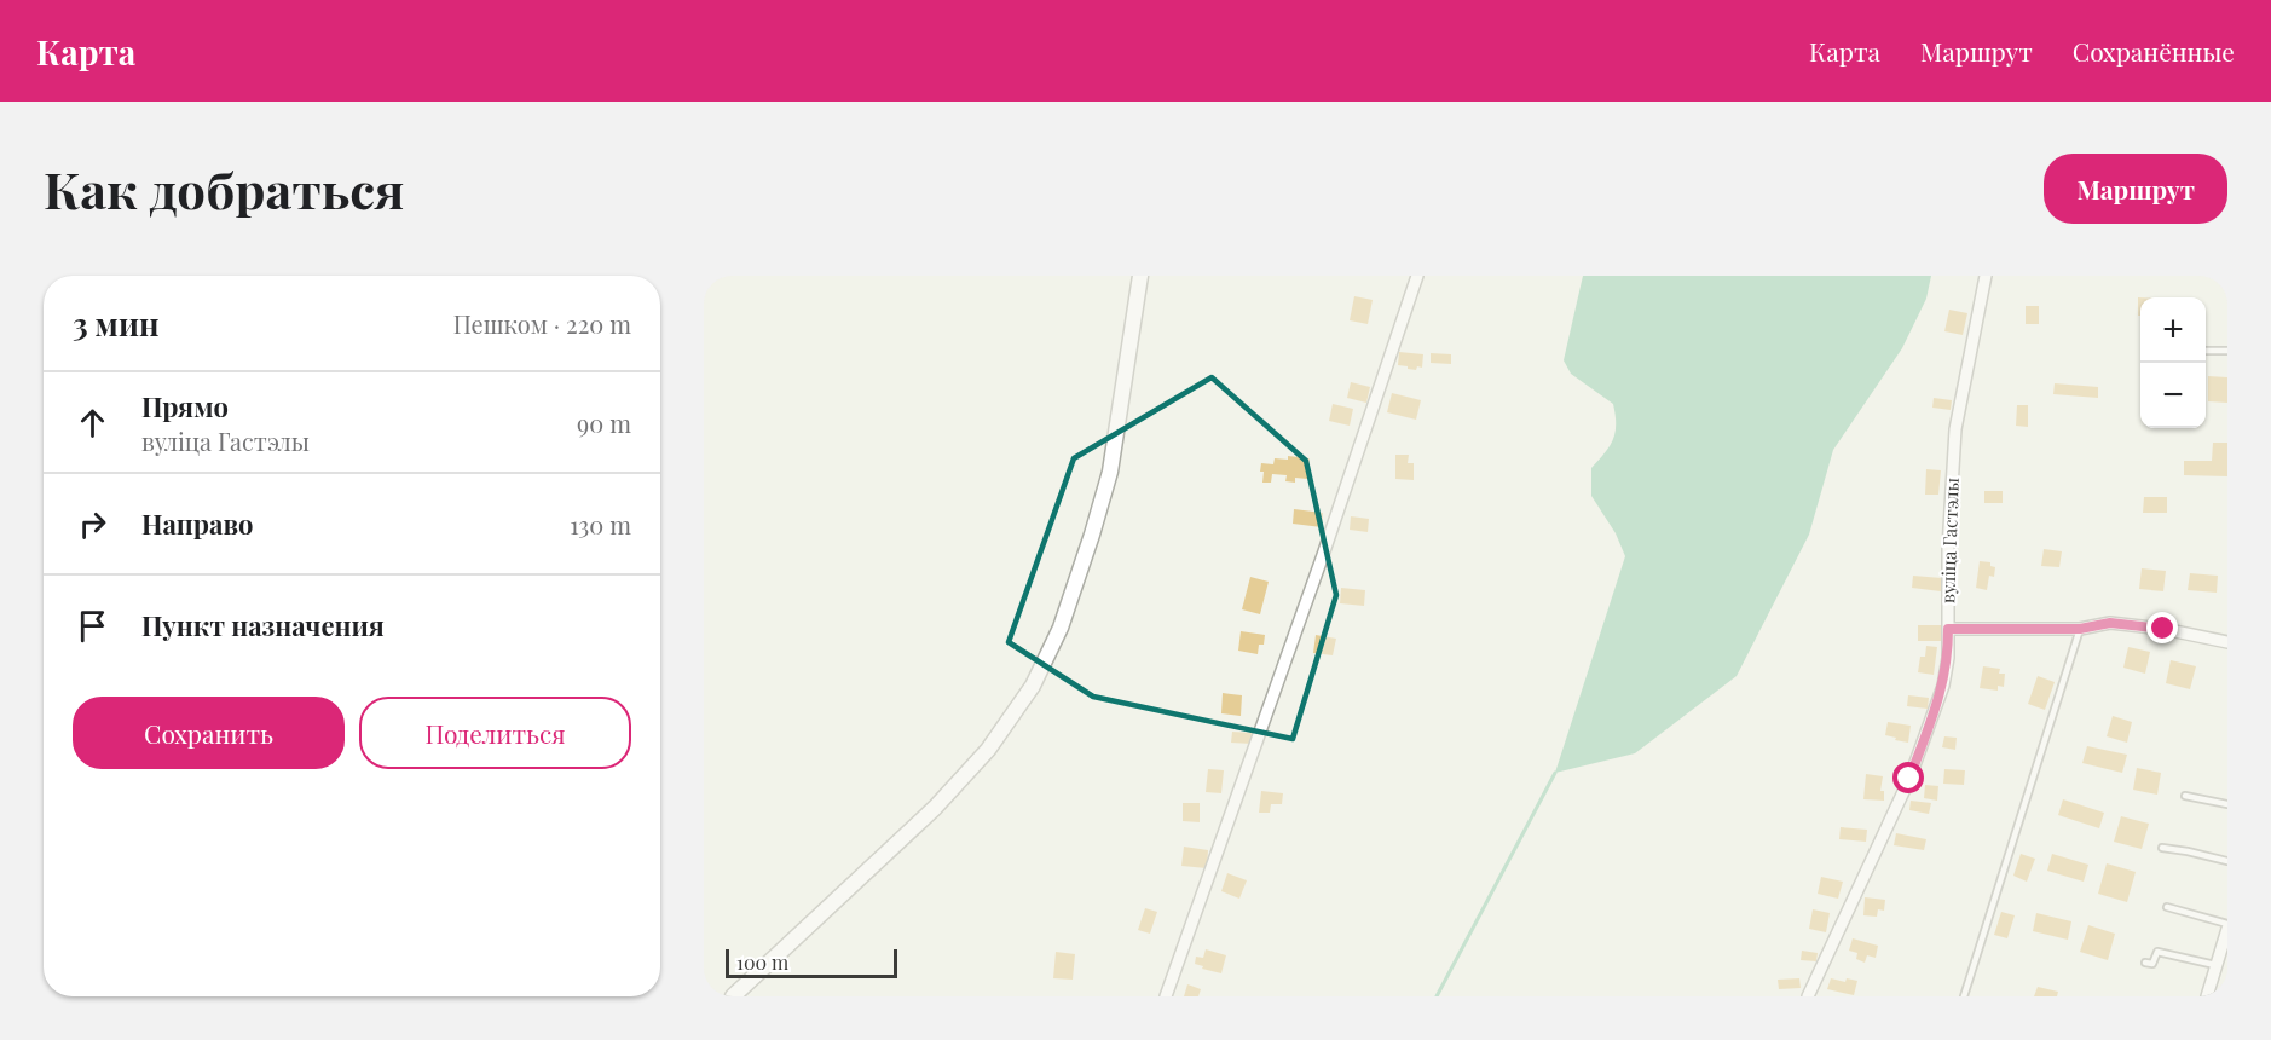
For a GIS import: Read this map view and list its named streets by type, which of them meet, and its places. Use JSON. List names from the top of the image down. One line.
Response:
{"streets":{"street":["вуліца Гастэлы"]},"scale_bar":"100 m","page":{"header":"Карта","nav":["Карта","Маршрут","Сохранённые"],"buttons":["Маршрут",["Сохранить","Поделиться"]],"title":"Как добраться","heading":["3 мин","Пешком · 220 m"],"map_buttons":["+","−"],"list":[["Прямо","вуліца Гастэлы","90 m"],["Направо","130 m"],"Пункт назначения"],"scale":"100 m"}}
